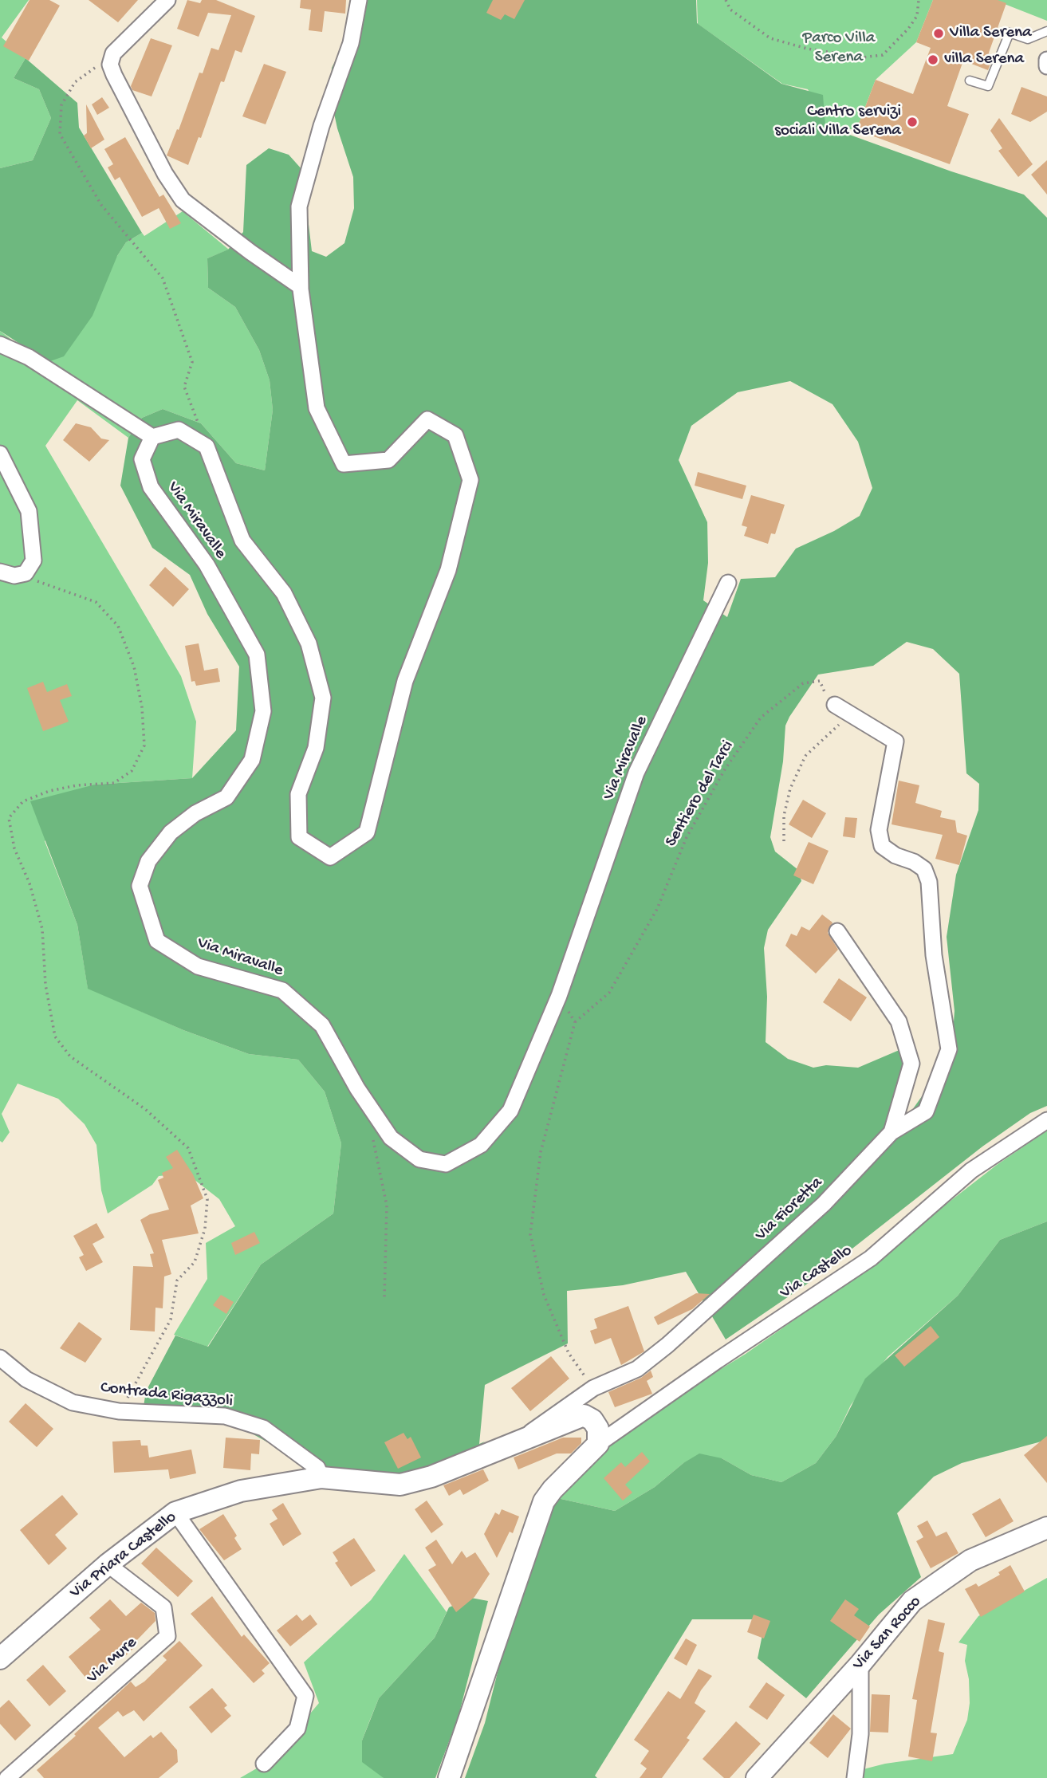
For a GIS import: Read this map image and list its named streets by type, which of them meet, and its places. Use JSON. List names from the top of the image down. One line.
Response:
{"streets":{"street":["Via Miravalle","Via Fioretta","Via Castello","Contrada Rigazzoli","Via Priara Castello","Via San Rocco","Via Mure"],"path":["Sentiero del Tarci"]},"crossings":[["Via Fioretta","Via Priara Castello"],["Via Castello","Via Priara Castello"],["Contrada Rigazzoli","Via Priara Castello"],["Via Priara Castello","Via Mure"]],"parks":["Parco Villa Serena"],"places":["Villa Serena","villa Serena","Centro servizi sociali Villa Serena"]}
